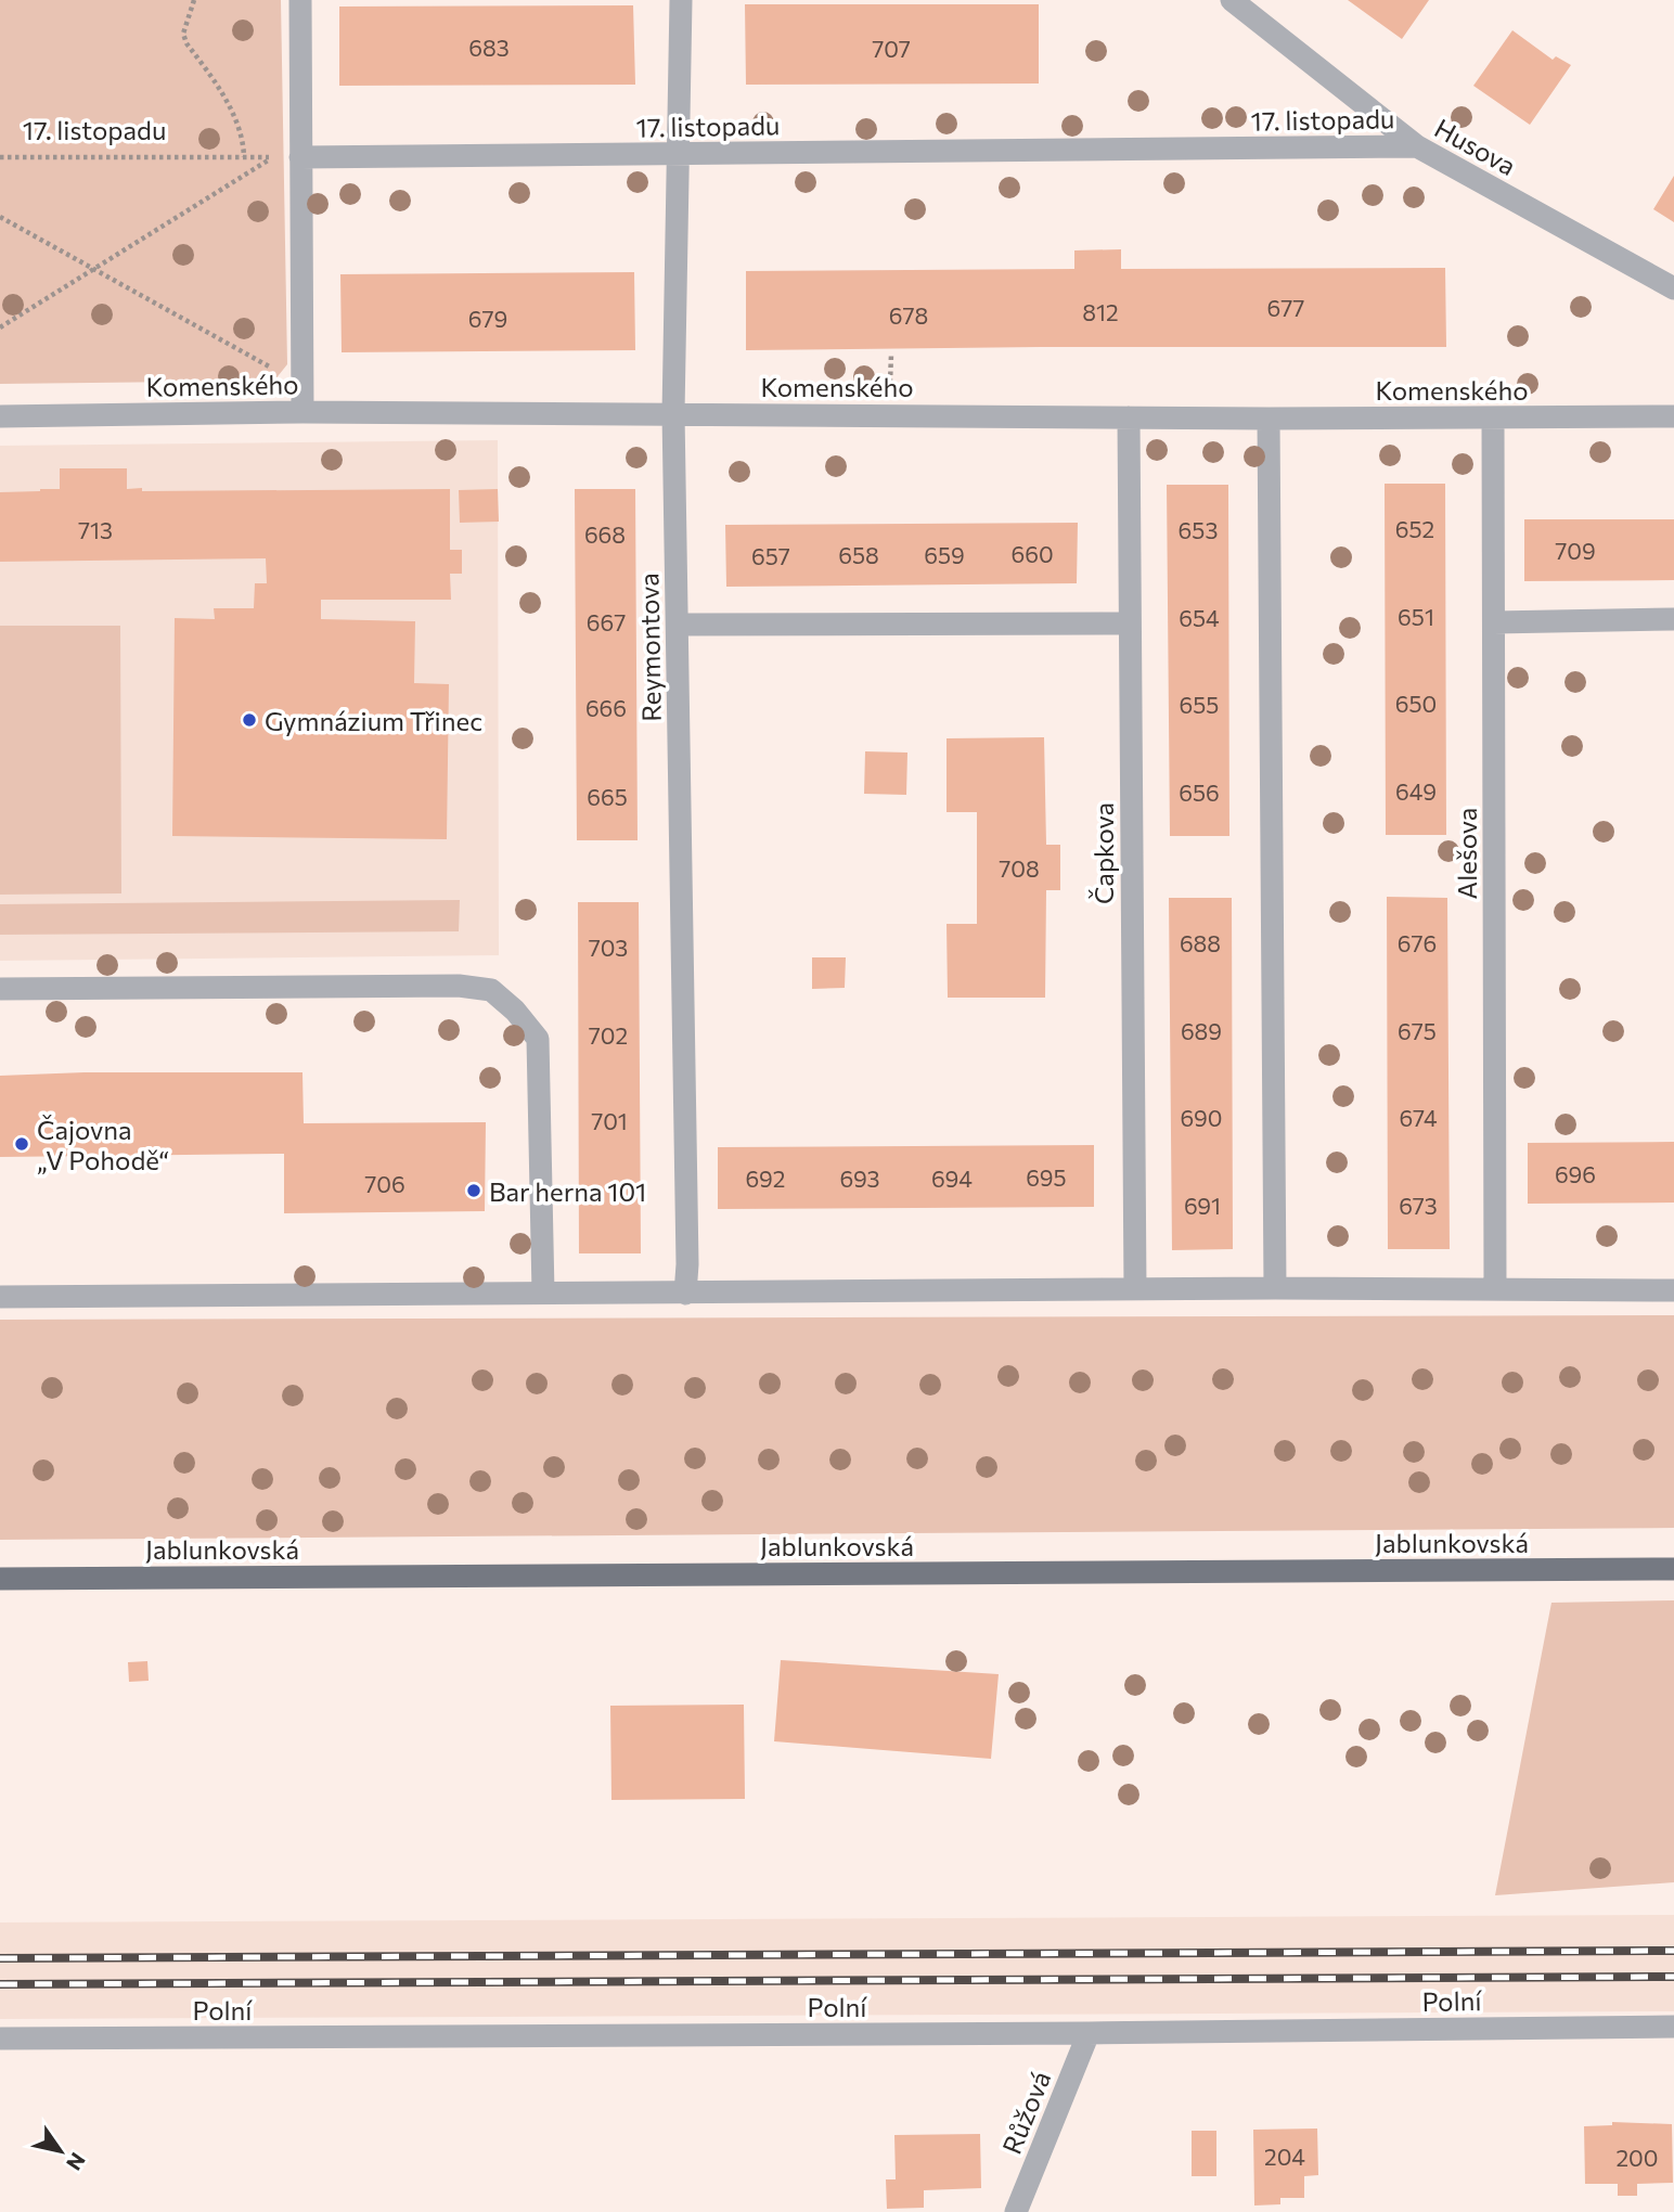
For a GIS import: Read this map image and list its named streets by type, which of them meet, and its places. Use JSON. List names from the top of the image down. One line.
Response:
{"streets":{"main road":["Jablunkovská"],"street":["17. listopadu","Husova","Komenského","Reymontova","Čapkova","Alešova","Polní","Růžová"]},"crossings":[["17. listopadu","Husova"],["17. listopadu","Reymontova"],["Komenského","Reymontova"],["Komenského","Čapkova"],["Komenského","Alešova"],["Polní","Růžová"]],"places":["Gymnázium Třinec","Čajovna „V Pohodě“","Bar herna 101"],"house_numbers":["683","707","677","812","678","679","652","713","653","668","709","660","658","659","657","651","654","667","650","655","666","649","656","665","708","688","676","703","689","675","702","690","674","701","696","695","692","693","694","706","691","673","204","200"],"north":"bottom right"}
